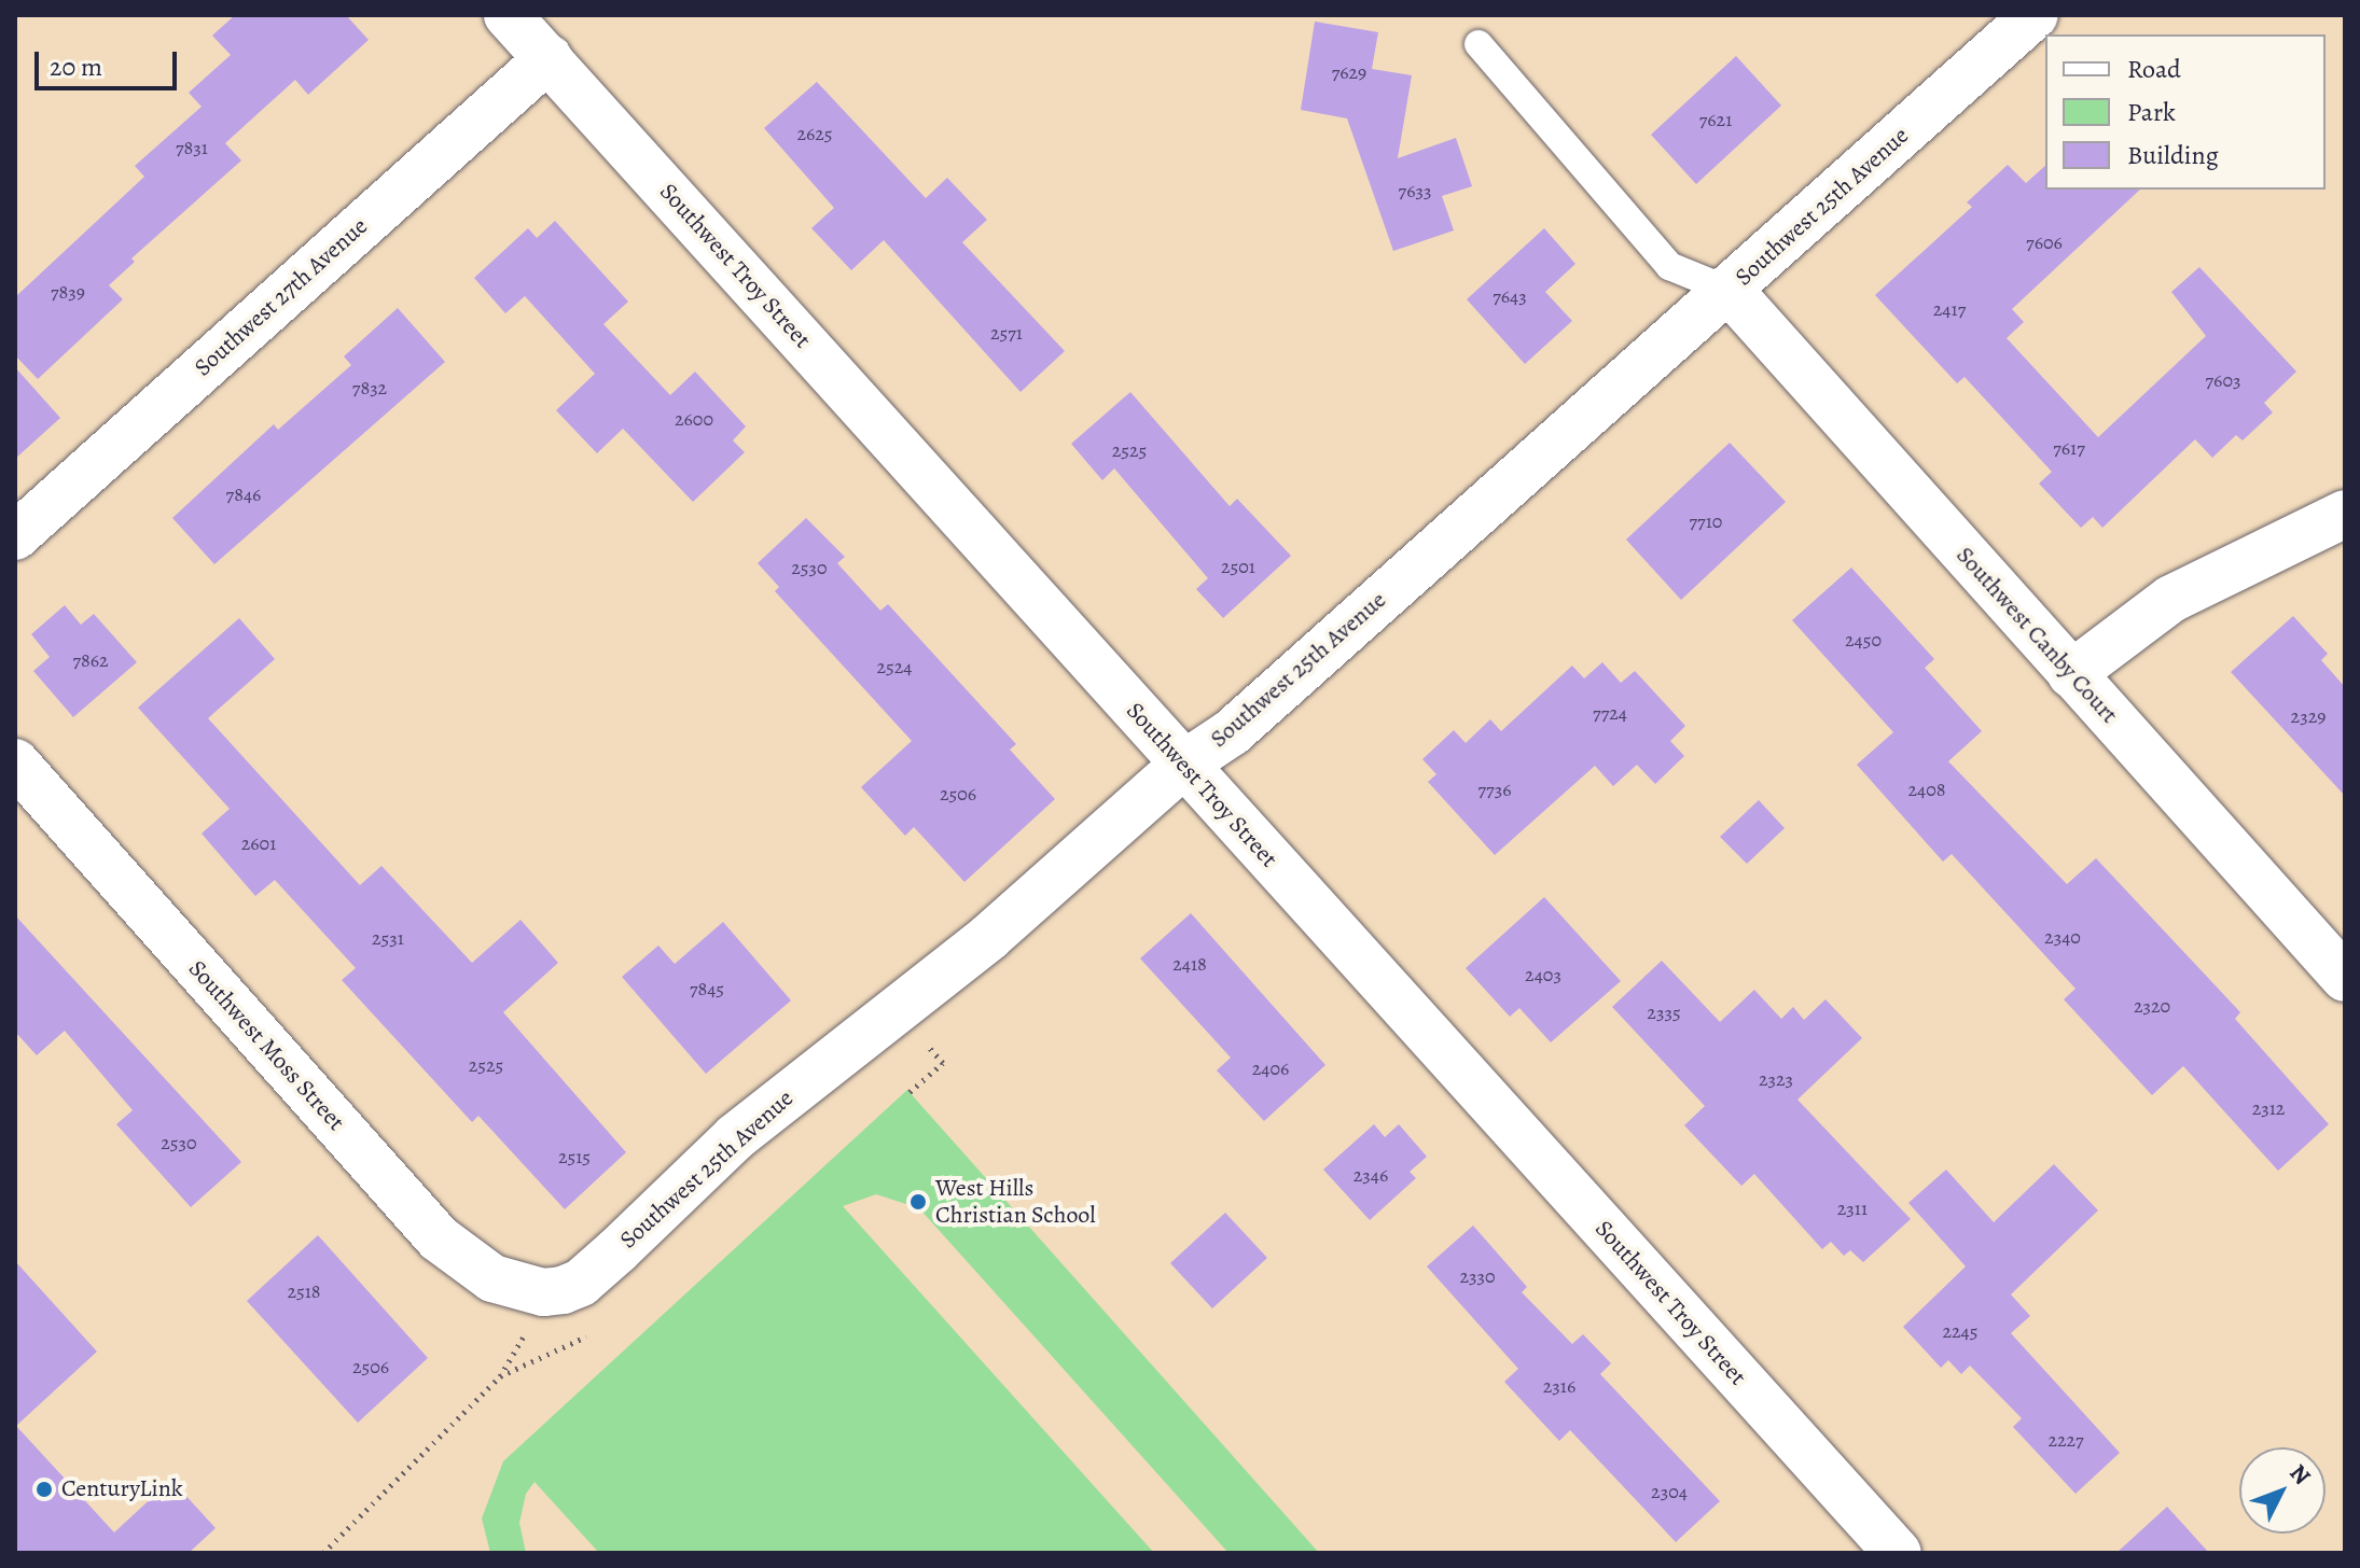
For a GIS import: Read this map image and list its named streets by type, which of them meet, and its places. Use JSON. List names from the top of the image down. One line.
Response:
{"streets":{"street":["Southwest 25th Avenue","Southwest Troy Street","Southwest 27th Avenue","Southwest Canby Court","Southwest Moss Street"]},"crossings":[["Southwest 25th Avenue","Southwest Troy Street"],["Southwest 25th Avenue","Southwest Canby Court"],["Southwest 25th Avenue","Southwest Moss Street"],["Southwest Troy Street","Southwest 27th Avenue"]],"places":["West Hills Christian School","CenturyLink"],"house_numbers":["7629","7621","2625","7831","7633","7606","7839","7643","2417","2571","7603","7832","2600","7617","2525","7846","7710","2501","2530","2450","7862","2524","7724","2329","7736","2408","2506","2601","2340","2531","2418","2403","7845","2320","2335","2525","2406","2323","2312","2530","2515","2346","2311","2330","2518","2245","2506","2316","2227","2304"],"legend":["Road","Park","Building"],"scale_bar":"20 m","north":"top right"}
